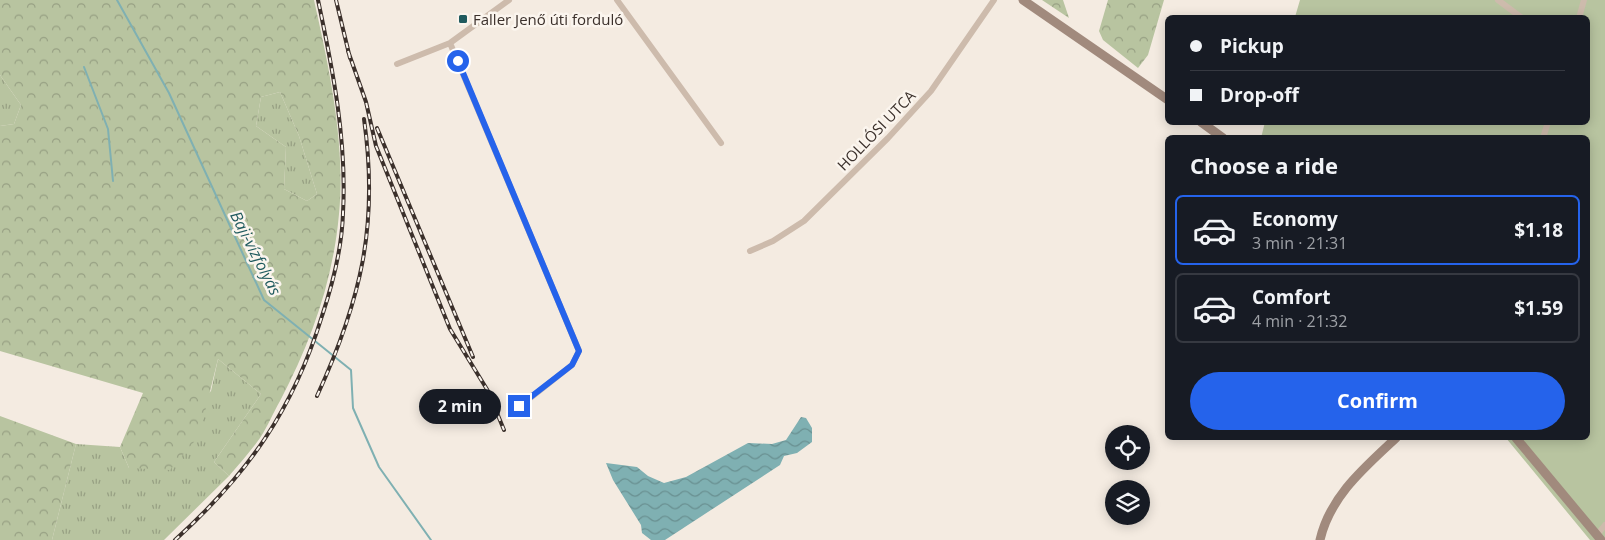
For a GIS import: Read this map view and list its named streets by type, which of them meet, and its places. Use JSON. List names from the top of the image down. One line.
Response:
{"streets":{"street":["HOLLÓSI UTCA"]},"water":["Baji-vízfolyás"],"places":{"transit":["Faller Jenő úti forduló"]},"page":{"banner":["Pickup","Drop-off"],"heading":"Choose a ride","list":[{"name":"Economy","note":"3 min · 21:31","value":"$1.18"},{"name":"Comfort","note":"4 min · 21:32","value":"$1.59"}],"buttons":"Confirm","bubble":"2 min"}}
